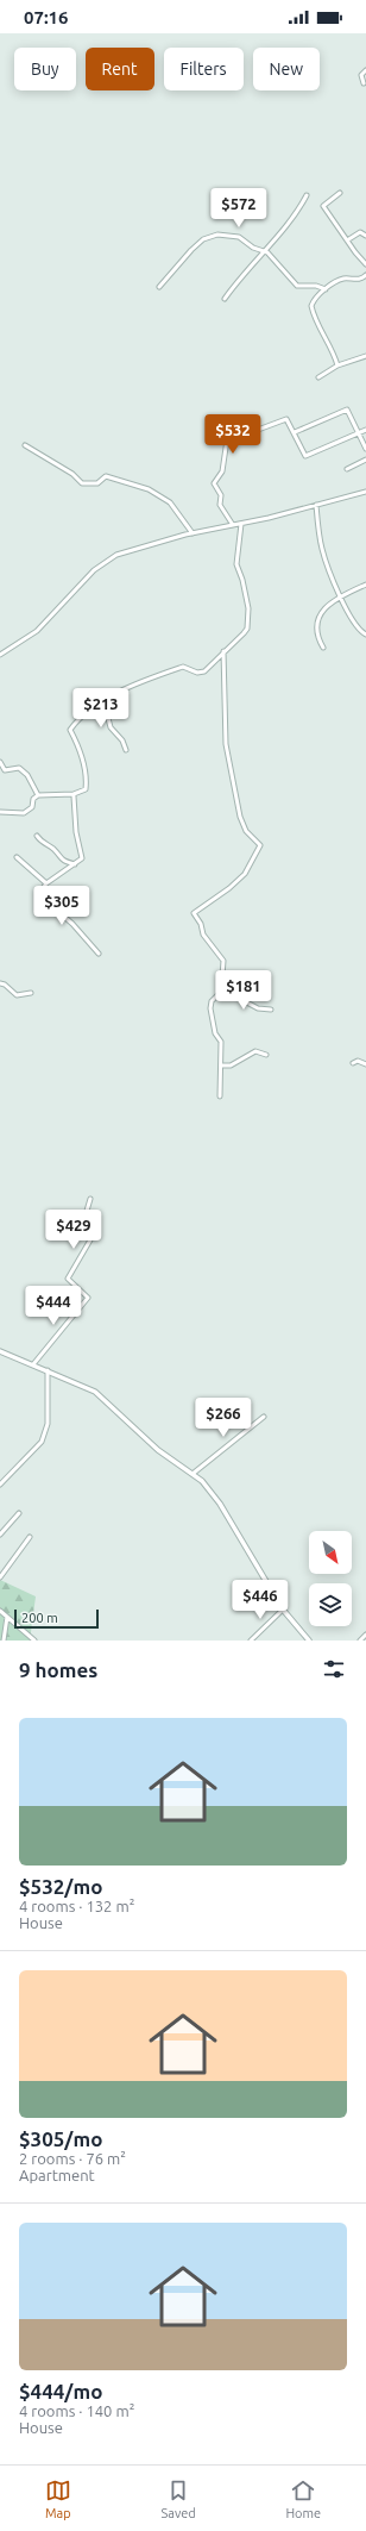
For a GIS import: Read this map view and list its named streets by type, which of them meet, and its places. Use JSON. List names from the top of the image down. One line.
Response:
{"scale_bar":"200 m","north":"bottom right","page":{"status":"07:16","chip":["Buy","Rent","Filters","New"],"price":["$572","$532","$213","$305","$181","$429","$444","$266","$446"],"scale":"200 m","heading":"9 homes","list":[{"name":"$532/mo","note":"4 rooms · 132 m² · House"},{"name":"$305/mo","note":"2 rooms · 76 m² · Apartment"},{"name":"$444/mo","note":"4 rooms · 140 m² · House"}],"tabs":["Map","Saved","Home"]}}
